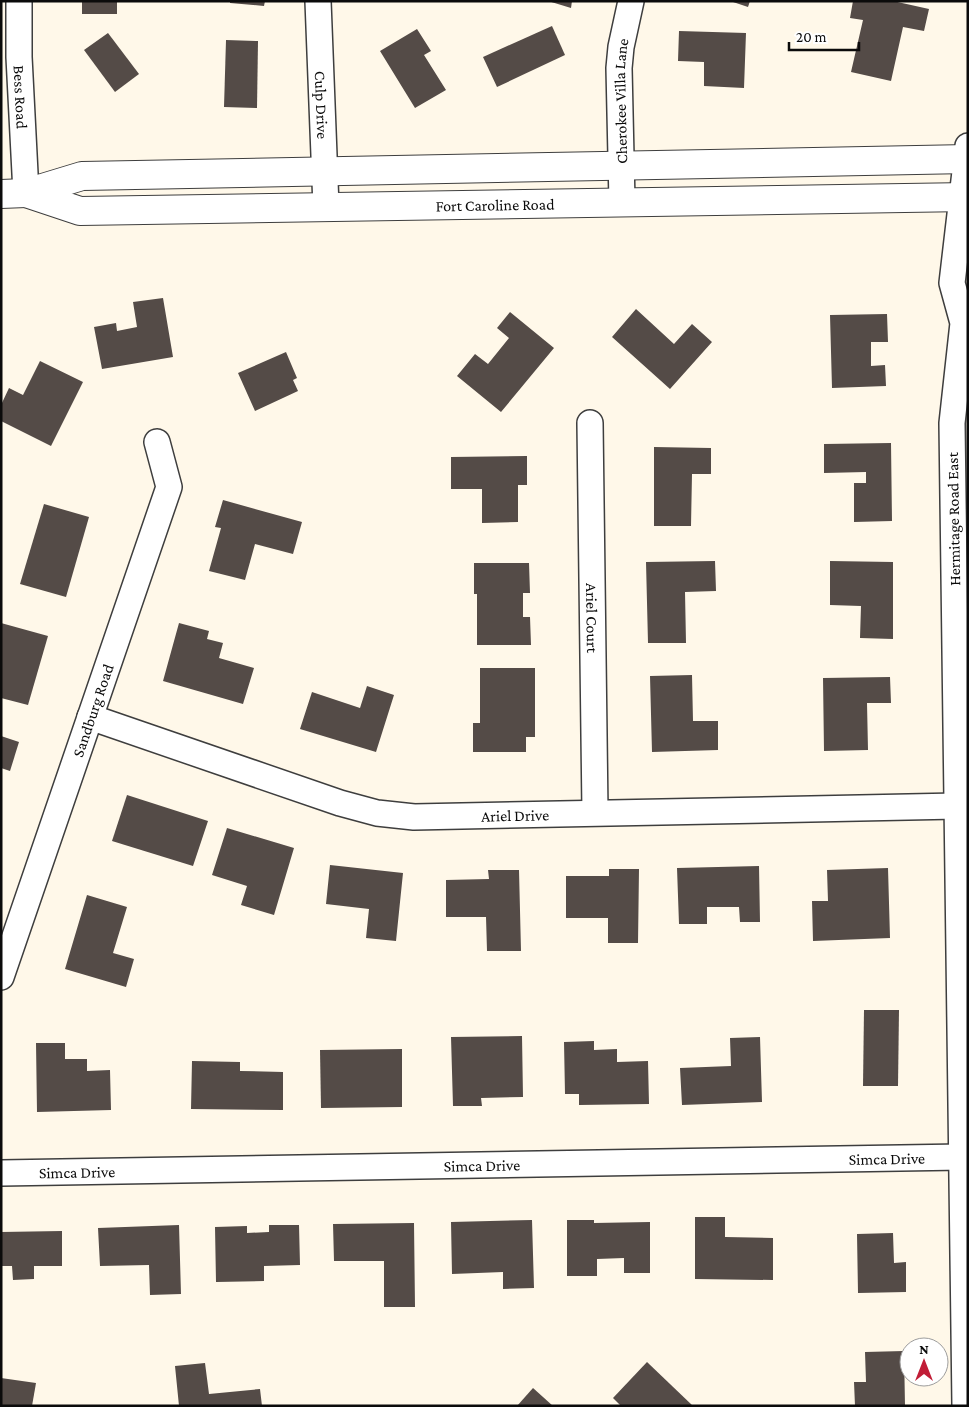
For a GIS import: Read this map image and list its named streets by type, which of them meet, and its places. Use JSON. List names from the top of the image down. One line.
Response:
{"streets":{"street":["Bess Road","Cherokee Villa Lane","Culp Drive","Fort Caroline Road","Hermitage Road East","Ariel Court","Sandburg Road","Ariel Drive","Simca Drive"]},"crossings":[["Bess Road","Fort Caroline Road"],["Cherokee Villa Lane","Fort Caroline Road"],["Culp Drive","Fort Caroline Road"],["Fort Caroline Road","Hermitage Road East"],["Hermitage Road East","Ariel Drive"],["Hermitage Road East","Simca Drive"],["Ariel Court","Ariel Drive"],["Sandburg Road","Ariel Drive"]],"scale_bar":"20 m","north":"top"}
